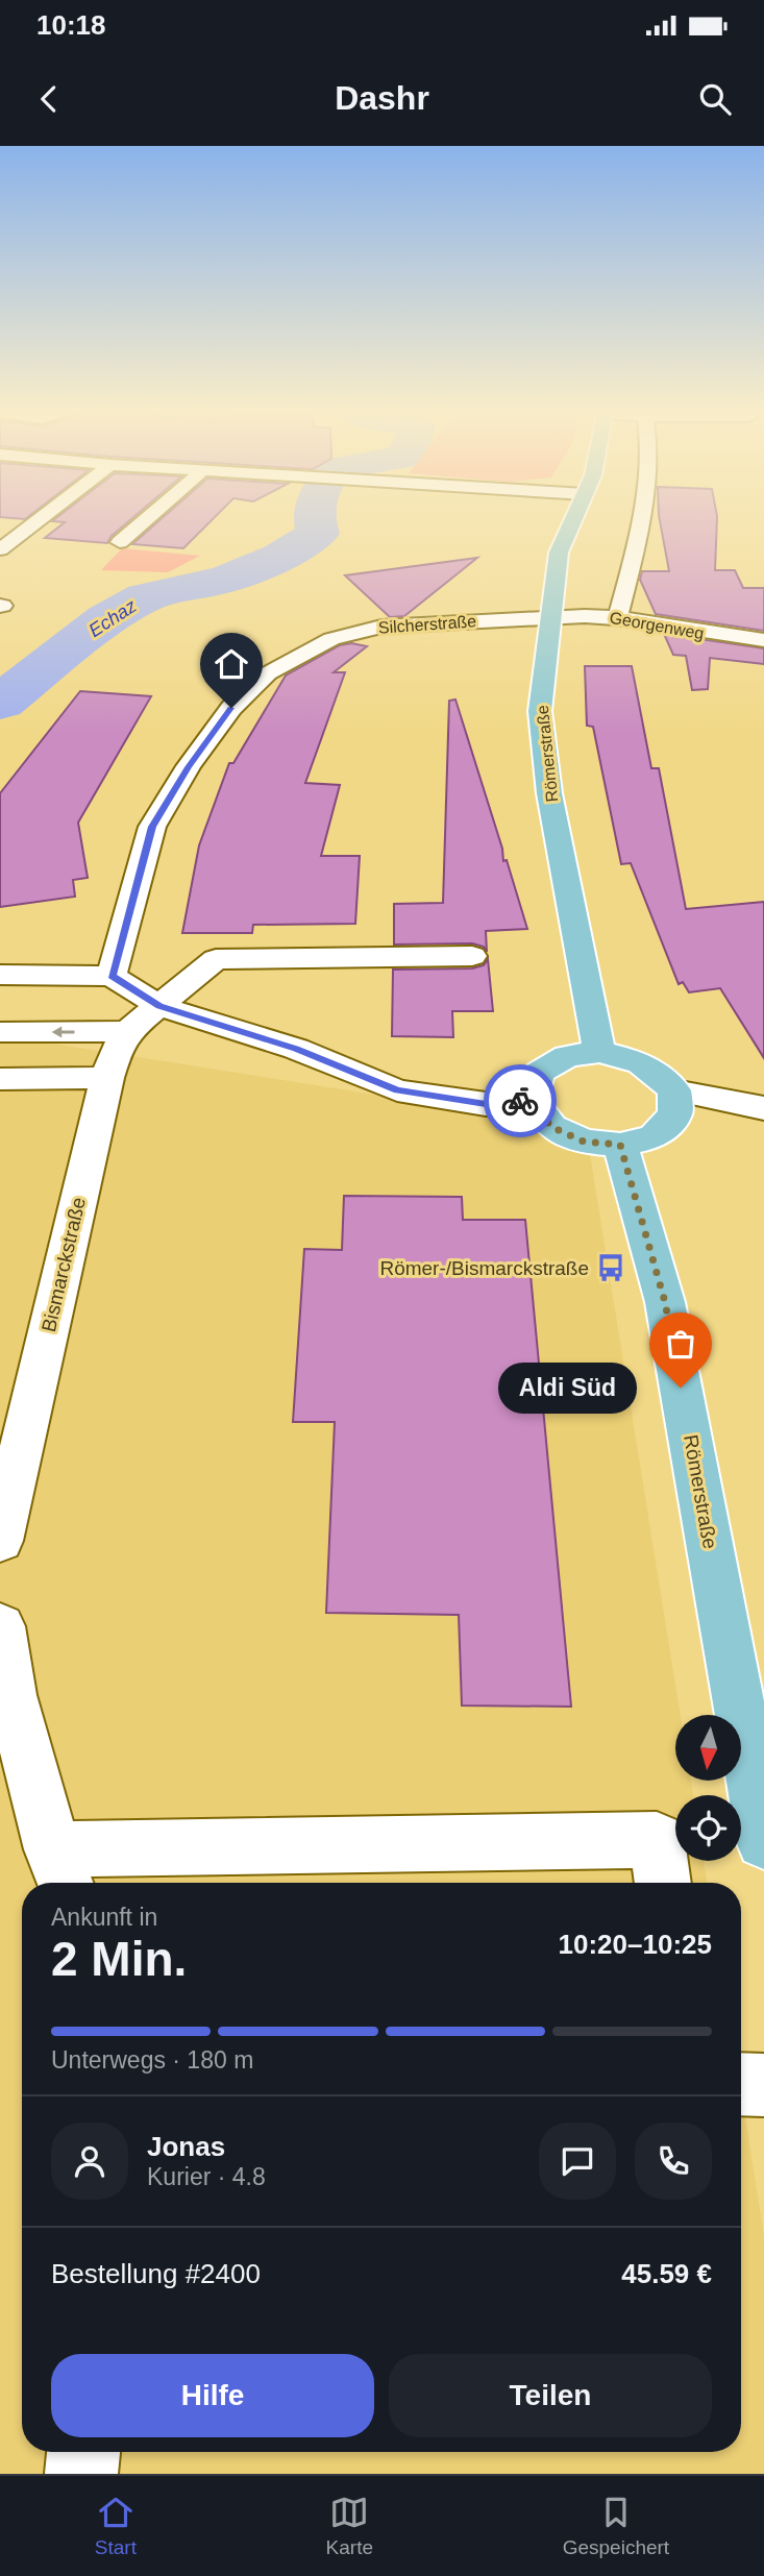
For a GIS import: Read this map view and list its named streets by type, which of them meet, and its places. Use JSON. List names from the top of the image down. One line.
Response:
{"streets":{"main road":["Römerstraße"],"street":["Silcherstraße","Georgenweg","Bismarckstraße"]},"crossings":[["Silcherstraße","Georgenweg"],["Silcherstraße","Römerstraße"],["Georgenweg","Römerstraße"]],"water":["Echaz"],"places":{"bus stop":["Römer-/Bismarckstraße"],"other":["Aldi Süd"]},"north":"bottom","page":{"status":"10:18","header":"Dashr","bubble":"Aldi Süd","heading":["2 Min.","Ankunft in","10:20–10:25"],"panel":["Jonas","Kurier · 4.8","Bestellung #2400","45.59 €"],"bar":"Unterwegs · 180 m","buttons":["Hilfe","Teilen"],"tabs":["Start","Karte","Gespeichert"]}}
